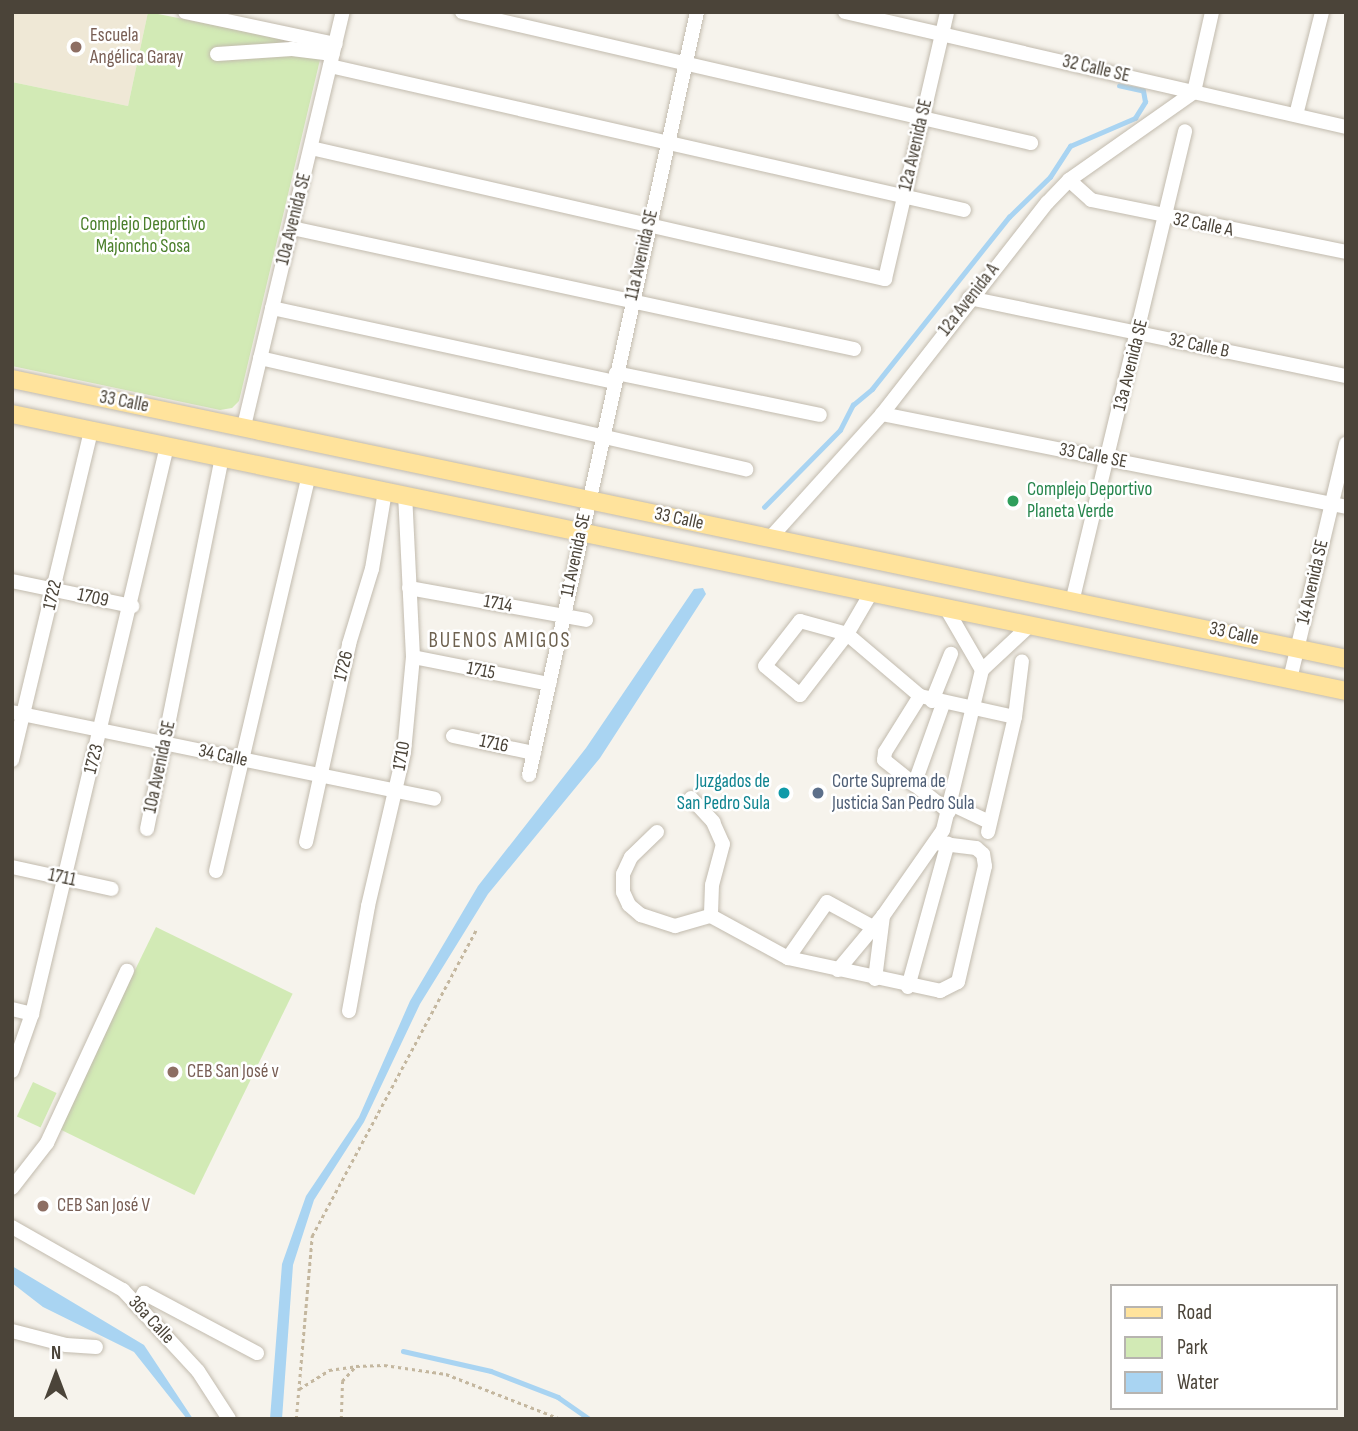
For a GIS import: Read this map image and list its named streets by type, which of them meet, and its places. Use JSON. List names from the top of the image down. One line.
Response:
{"streets":{"main road":["33 Calle"],"street":["32 Calle SE","12a Avenida SE","10a Avenida SE","32 Calle A","11a Avenida SE","12a Avenida A","32 Calle B","13a Avenida SE","33 Calle SE","11 Avenida SE","14 Avenida SE","1722","1709","1714","1726","1715","1716","34 Calle","1710","1723","1711","36a Calle"]},"crossings":[["32 Calle SE","12a Avenida SE"],["32 Calle SE","12a Avenida A"],["12a Avenida SE","11a Avenida SE"],["10a Avenida SE","33 Calle"],["10a Avenida SE","34 Calle"],["32 Calle A","12a Avenida A"],["32 Calle A","13a Avenida SE"],["11a Avenida SE","33 Calle"],["11a Avenida SE","11 Avenida SE"],["12a Avenida A","32 Calle B"],["12a Avenida A","33 Calle"],["12a Avenida A","33 Calle SE"],["32 Calle B","13a Avenida SE"],["13a Avenida SE","33 Calle"],["13a Avenida SE","33 Calle SE"],["33 Calle","11 Avenida SE"],["33 Calle","14 Avenida SE"],["33 Calle","1722"],["33 Calle","1726"],["33 Calle","1710"],["33 Calle","1723"],["33 Calle SE","14 Avenida SE"],["11 Avenida SE","1714"],["11 Avenida SE","1715"],["11 Avenida SE","1716"],["1722","1709"],["1722","34 Calle"],["1709","1723"],["1714","1710"],["1726","34 Calle"],["1715","1710"],["34 Calle","1710"],["34 Calle","1723"],["1723","1711"]],"districts":["BUENOS AMIGOS"],"parks":["Complejo Deportivo Majoncho Sosa"],"places":["Escuela Angélica Garay","Complejo Deportivo Planeta Verde","Juzgados de San Pedro Sula","Corte Suprema de Justicia San Pedro Sula","CEB San José v","CEB San José V"],"legend":["Road","Park","Water"],"north":"top"}
